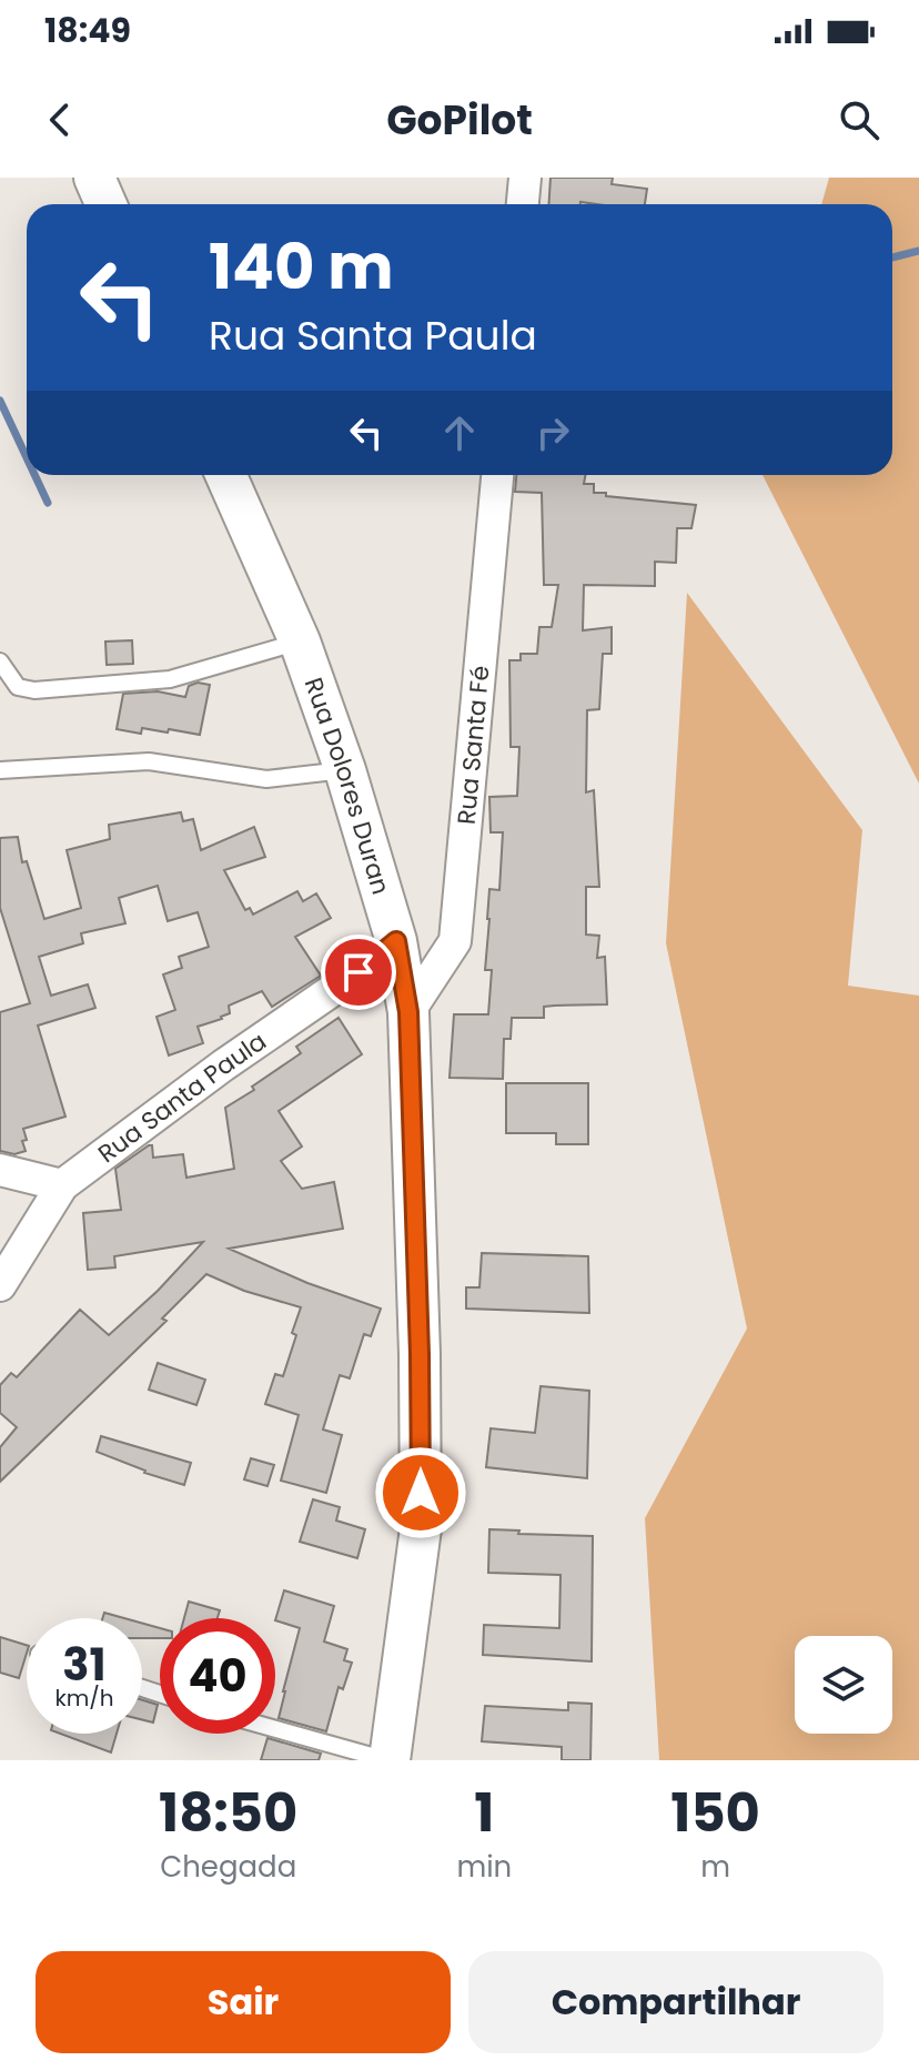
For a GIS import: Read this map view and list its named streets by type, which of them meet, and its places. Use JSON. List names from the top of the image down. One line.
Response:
{"streets":{"street":["Rua Santa Fé","Rua Dolores Duran","Rua Santa Paula"]},"crossings":[["Rua Santa Fé","Rua Dolores Duran"],["Rua Dolores Duran","Rua Santa Paula"]],"page":{"status":"18:49","header":"GoPilot","turn":["140 m","Rua Santa Paula"],"speed":"31 km/h","limit":"40","eta":["18:50","Chegada","1","min","150","m"],"buttons":["Sair","Compartilhar"]}}
